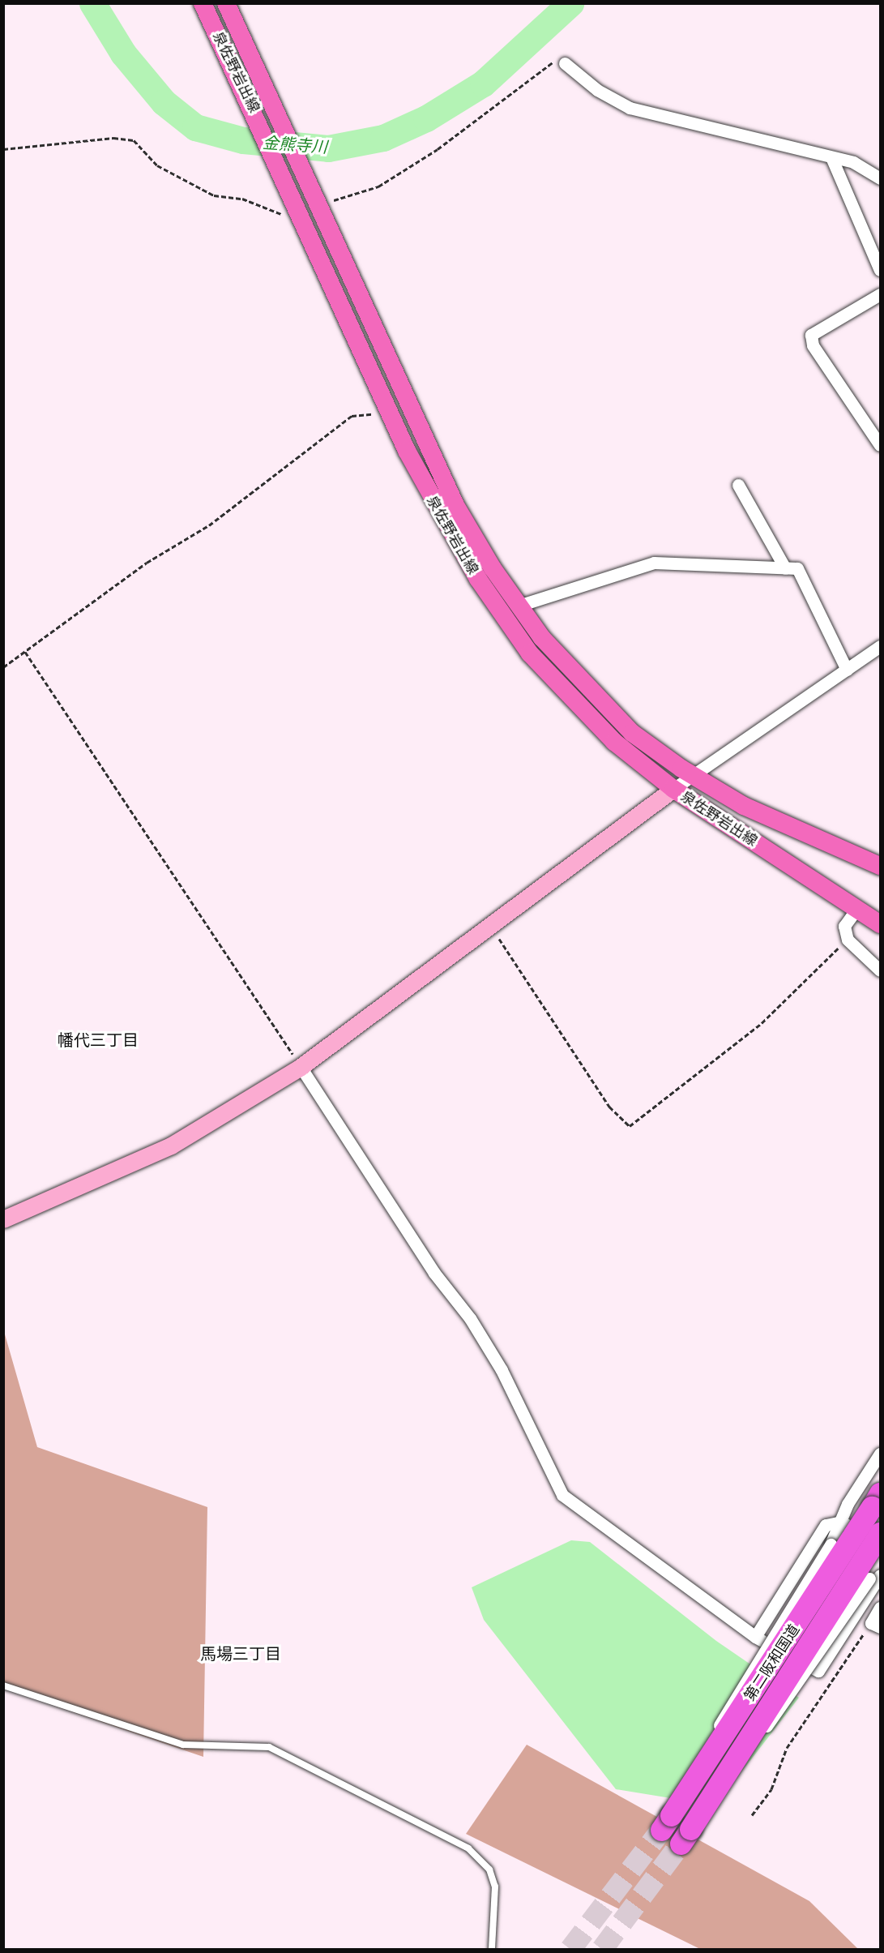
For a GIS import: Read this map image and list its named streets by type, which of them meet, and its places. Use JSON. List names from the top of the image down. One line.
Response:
{"streets":{"highway":["第二阪和国道"],"main road":["泉佐野岩出線"]},"districts":["幡代三丁目","馬場三丁目"],"water":["金熊寺川"]}
